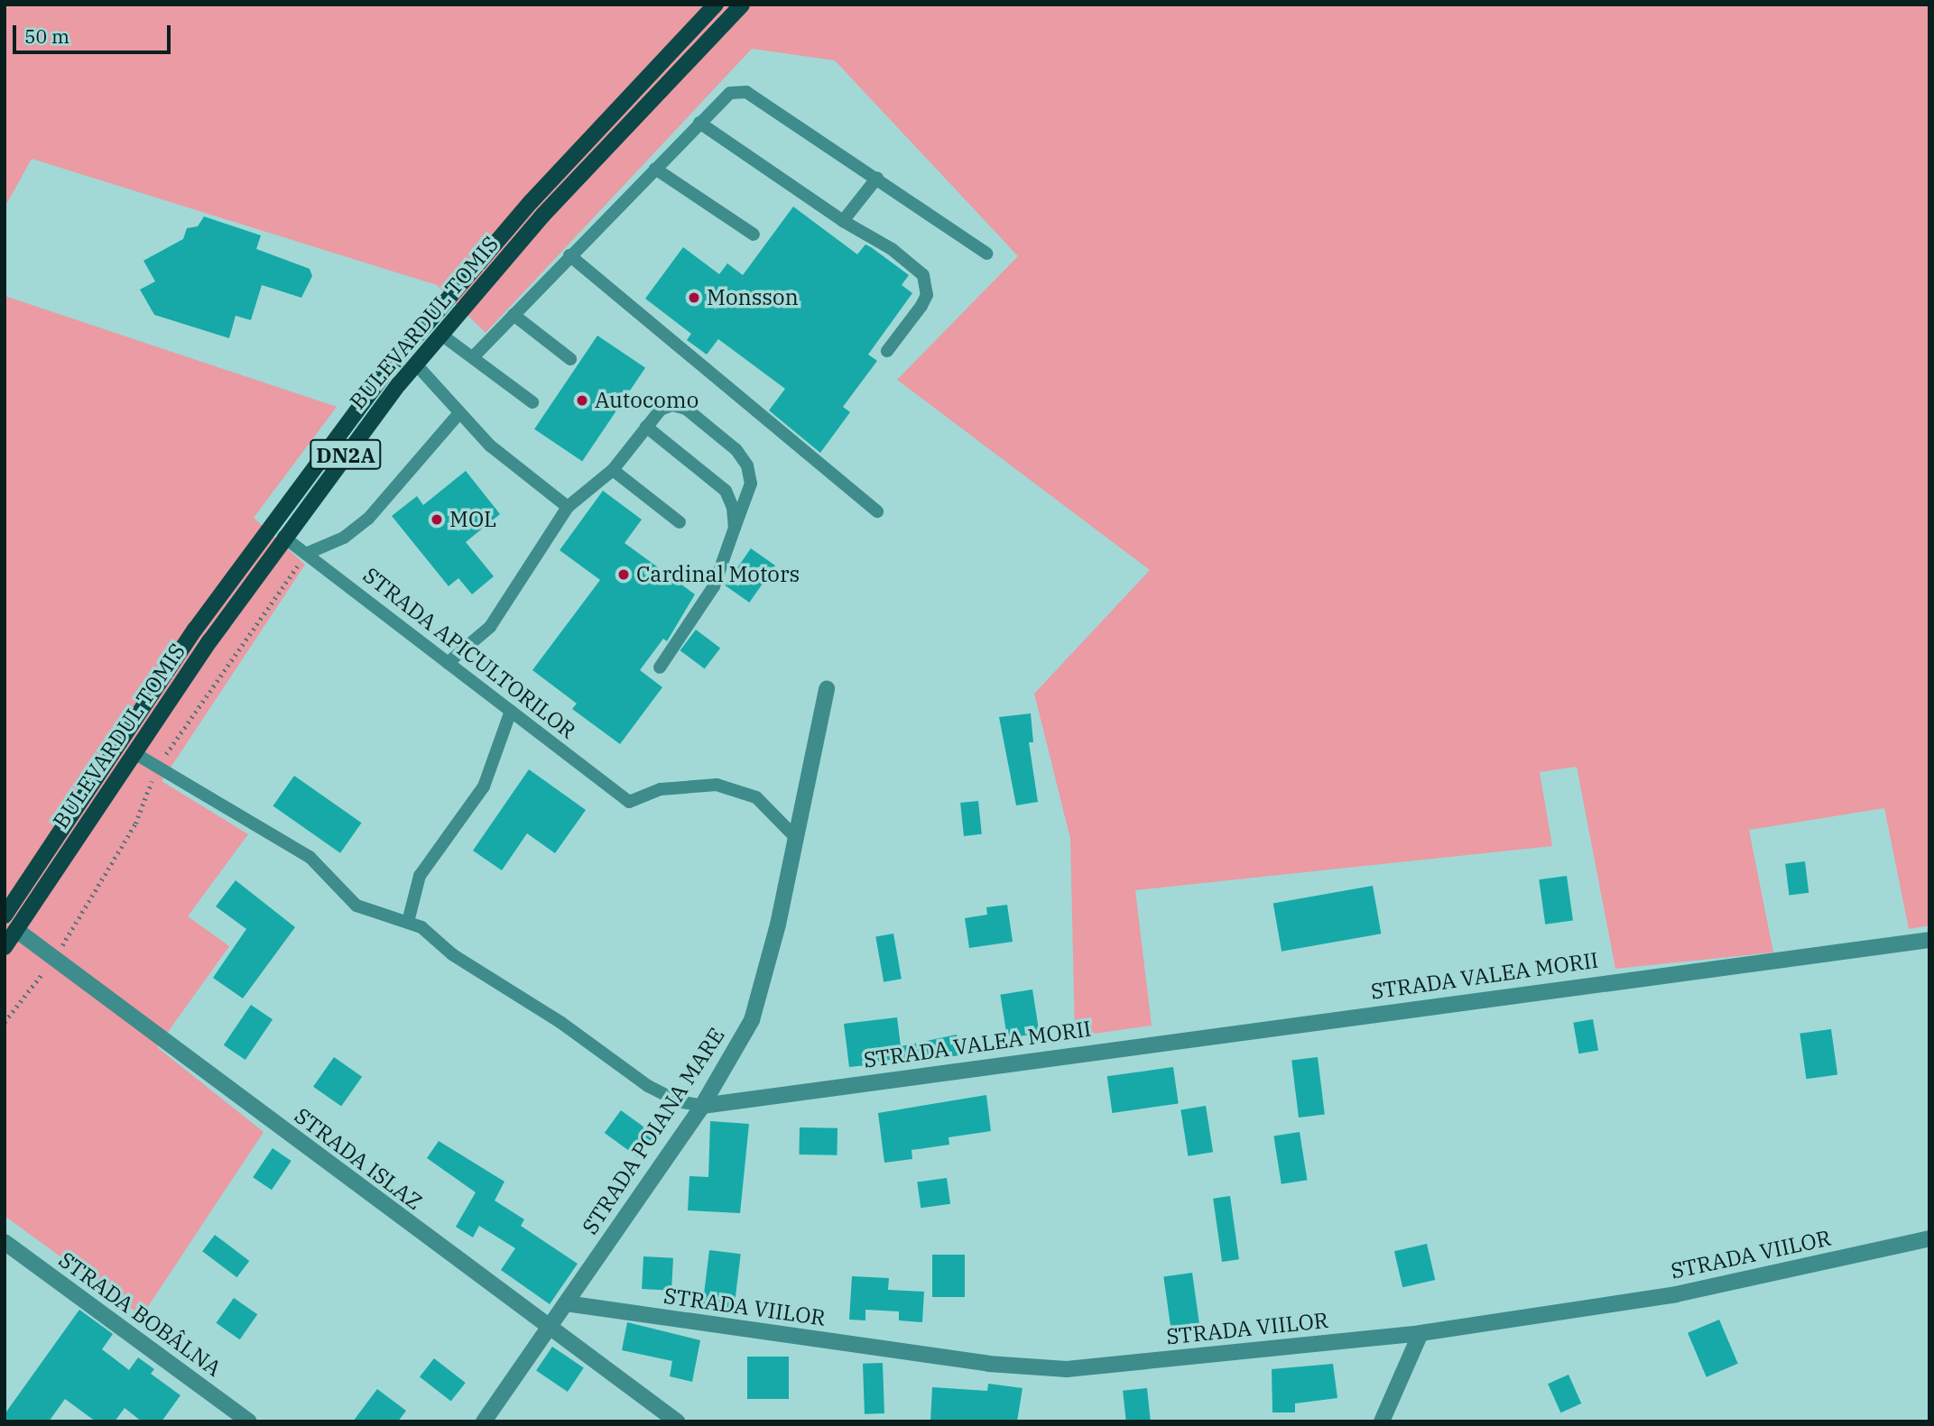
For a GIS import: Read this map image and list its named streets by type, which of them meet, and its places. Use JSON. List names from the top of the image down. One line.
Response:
{"streets":{"main road":["BULEVARDUL TOMIS","DN2A"],"street":["STRADA VALEA MORII","STRADA POIANA MARE","STRADA ISLAZ","STRADA VIILOR","STRADA BOBÂLNA"],"lane":["STRADA APICULTORILOR"]},"crossings":[["BULEVARDUL TOMIS","STRADA APICULTORILOR"],["BULEVARDUL TOMIS","STRADA VALEA MORII"],["BULEVARDUL TOMIS","STRADA ISLAZ"],["STRADA APICULTORILOR","STRADA POIANA MARE"],["STRADA VALEA MORII","STRADA POIANA MARE"],["STRADA POIANA MARE","STRADA ISLAZ"],["STRADA POIANA MARE","STRADA VIILOR"]],"places":["Monsson","Autocomo","MOL","Cardinal Motors"],"scale_bar":"50 m"}
